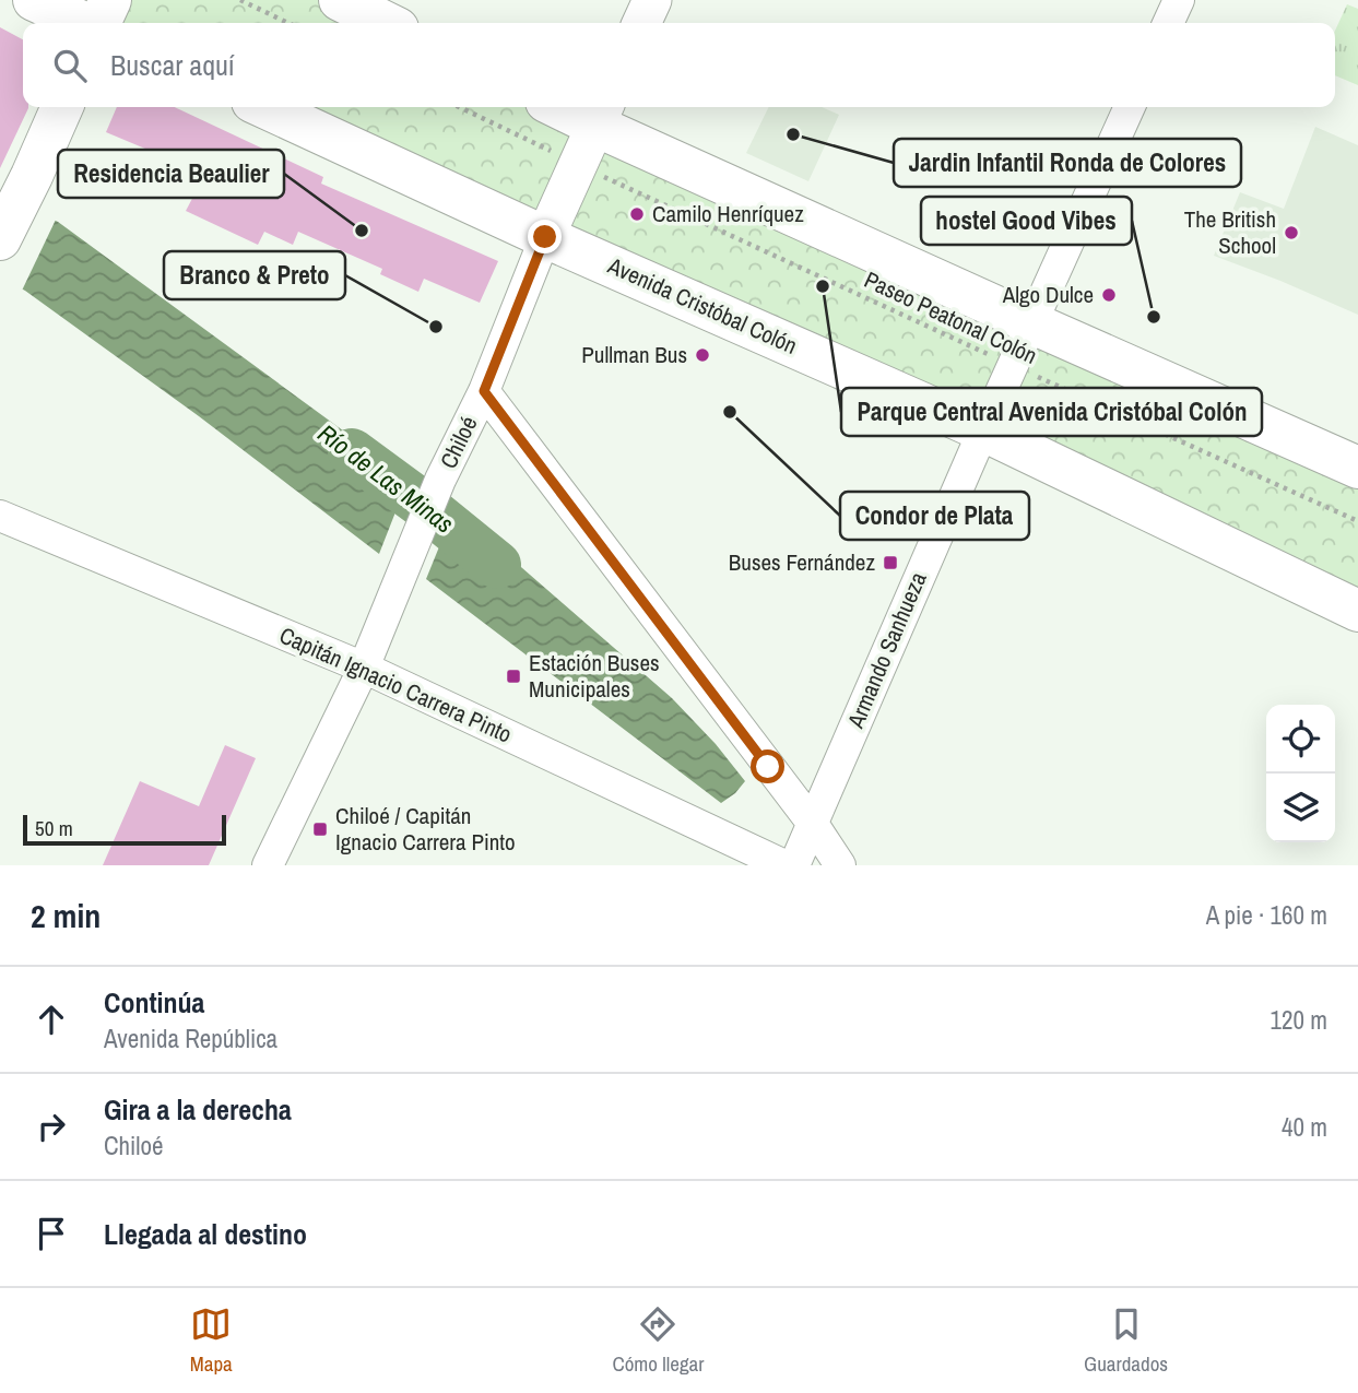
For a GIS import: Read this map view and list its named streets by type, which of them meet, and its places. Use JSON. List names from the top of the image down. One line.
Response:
{"streets":{"main road":["Avenida Cristóbal Colón"],"street":["Chiloé","Armando Sanhueza","Capitán Ignacio Carrera Pinto"],"path":["Paseo Peatonal Colón"]},"crossings":[["Avenida Cristóbal Colón","Chiloé"],["Avenida Cristóbal Colón","Armando Sanhueza"],["Paseo Peatonal Colón","Chiloé"],["Paseo Peatonal Colón","Armando Sanhueza"],["Chiloé","Capitán Ignacio Carrera Pinto"]],"water":["Río de Las Minas"],"places":{"other":["Jardin Infantil Ronda de Colores","Camilo Henríquez","Residencia Beaulier","The British School","Parque Central Avenida Cristóbal Colón","Algo Dulce","hostel Good Vibes","Branco & Preto","Pullman Bus","Condor de Plata"],"transit":["Buses Fernández","Estación Buses Municipales","Chiloé / Capitán Ignacio Carrera Pinto"]},"scale_bar":"50 m","page":{"search":"Buscar aquí","scale":"50 m","heading":["2 min","A pie · 160 m"],"list":[["Continúa","Avenida República","120 m"],["Gira a la derecha","Chiloé","40 m"],"Llegada al destino"],"nav":["Mapa","Cómo llegar","Guardados"]}}
